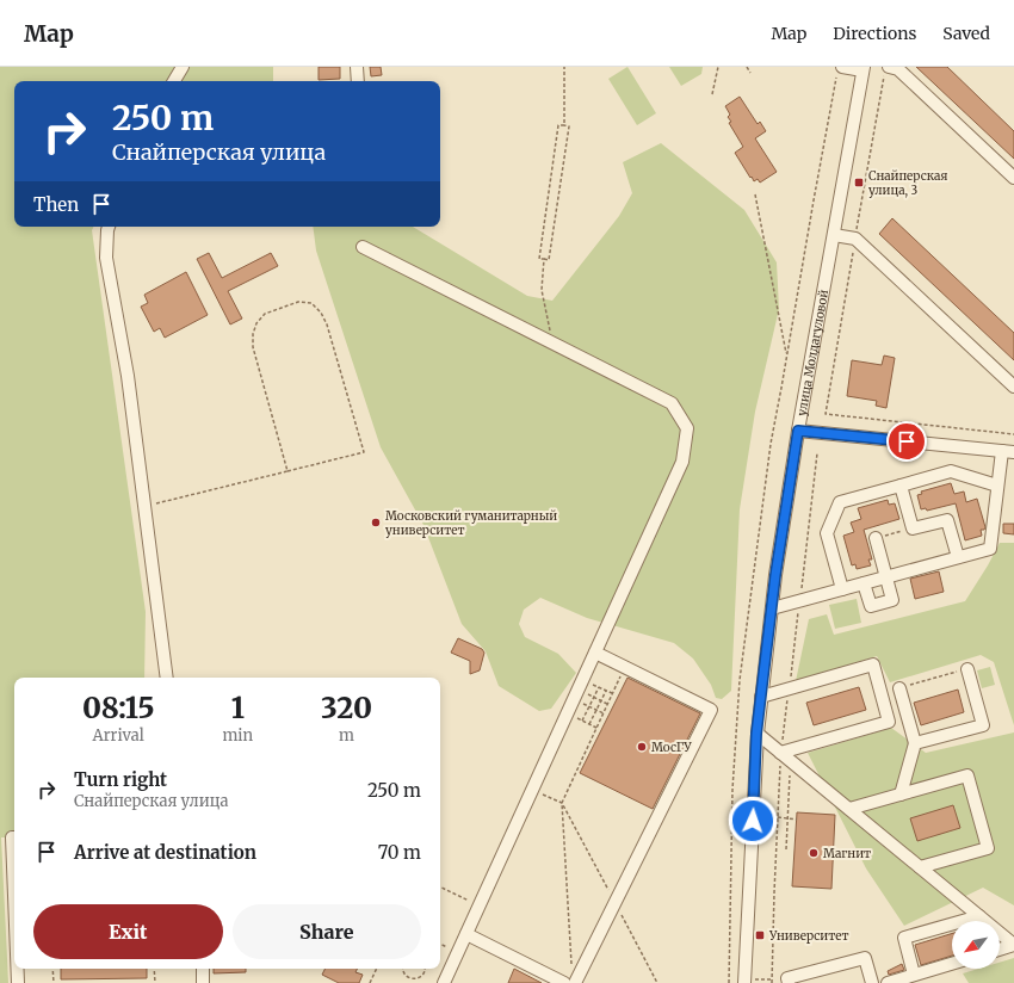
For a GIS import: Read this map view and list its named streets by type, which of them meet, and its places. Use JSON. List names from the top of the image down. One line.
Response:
{"streets":{"street":["улица Молдагуловой"]},"places":{"transit":["Снайперская улица, 3","Университет"],"other":["Московский гуманитарный университет","МосГУ","Магнит"]},"north":"bottom left","page":{"header":"Map","nav":["Map","Directions","Saved"],"turn":["250 m","Снайперская улица"],"then":"Then","eta":["08:15","Arrival","1","min","320","m"],"list":[{"name":"Turn right","note":"Снайперская улица","value":"250 m"},{"name":"Arrive at destination","value":"70 m"}],"buttons":["Exit","Share"]}}
